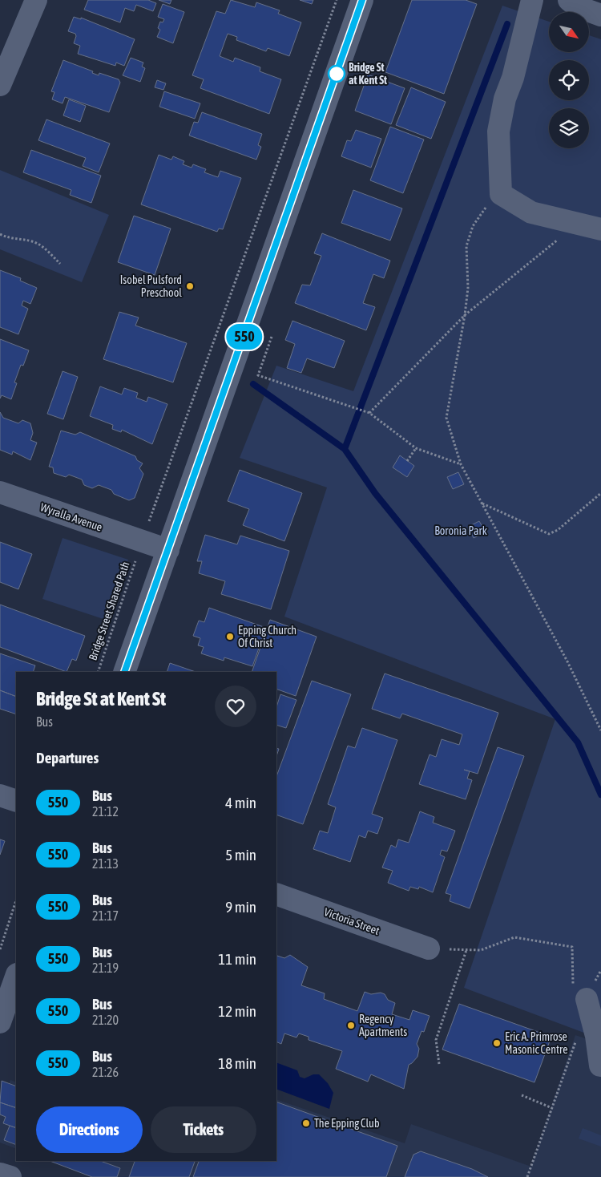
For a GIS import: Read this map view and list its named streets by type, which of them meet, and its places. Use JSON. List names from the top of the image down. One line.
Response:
{"streets":{"street":["Wyralla Avenue","Victoria Street"],"path":["Bridge Street Shared Path"]},"crossings":[["Wyralla Avenue","Bridge Street Shared Path"]],"parks":["Boronia Park"],"places":["Bridge St at Kent St","Isobel Pulsford Preschool","Epping Church Of Christ","Regency Apartments","Eric A. Primrose Masonic Centre","The Epping Club"],"lines":["bus line 550"],"north":"bottom right","page":{"on_map":"550","heading":[["Bridge St at Kent St","Bus"],"Departures"],"list":[{"mark":"550","name":"Bus","note":"21:12","value":"4 min"},{"mark":"550","name":"Bus","note":"21:13","value":"5 min"},{"mark":"550","name":"Bus","note":"21:17","value":"9 min"},{"mark":"550","name":"Bus","note":"21:19","value":"11 min"},{"mark":"550","name":"Bus","note":"21:20","value":"12 min"},{"mark":"550","name":"Bus","note":"21:26","value":"18 min"}],"buttons":["Directions","Tickets"]}}
